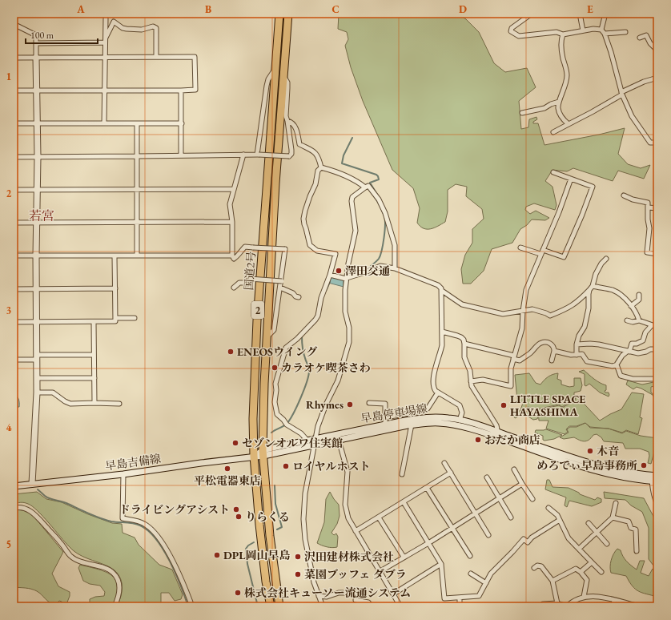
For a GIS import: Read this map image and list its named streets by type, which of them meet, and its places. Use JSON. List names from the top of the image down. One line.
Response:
{"streets":{"highway":["国道2号","2"],"main road":["早島停車場線","早島吉備線"]},"crossings":[["国道2号","早島停車場線"],["国道2号","早島吉備線"],["早島停車場線","早島吉備線"]],"districts":["若宮"],"places":["澤田交通","ENEOSウイング","カラオケ喫茶さわ","Rhymes","LITTLE SPACE HAYASHIMA","おだか商店","セゾンオルワ住実館","木音","めろでぃ早島事務所","ロイヤルホスト","平松電器東店","ドライビングアシスト","りらくる","DPL岡山早島","沢田建材株式会社","菜園ブッフェ ダブラ","株式会社キューソー流通システム"],"scale_bar":"100 m","grid":{"columns":["A","B","C","D","E"],"rows":["1","2","3","4","5"]}}
